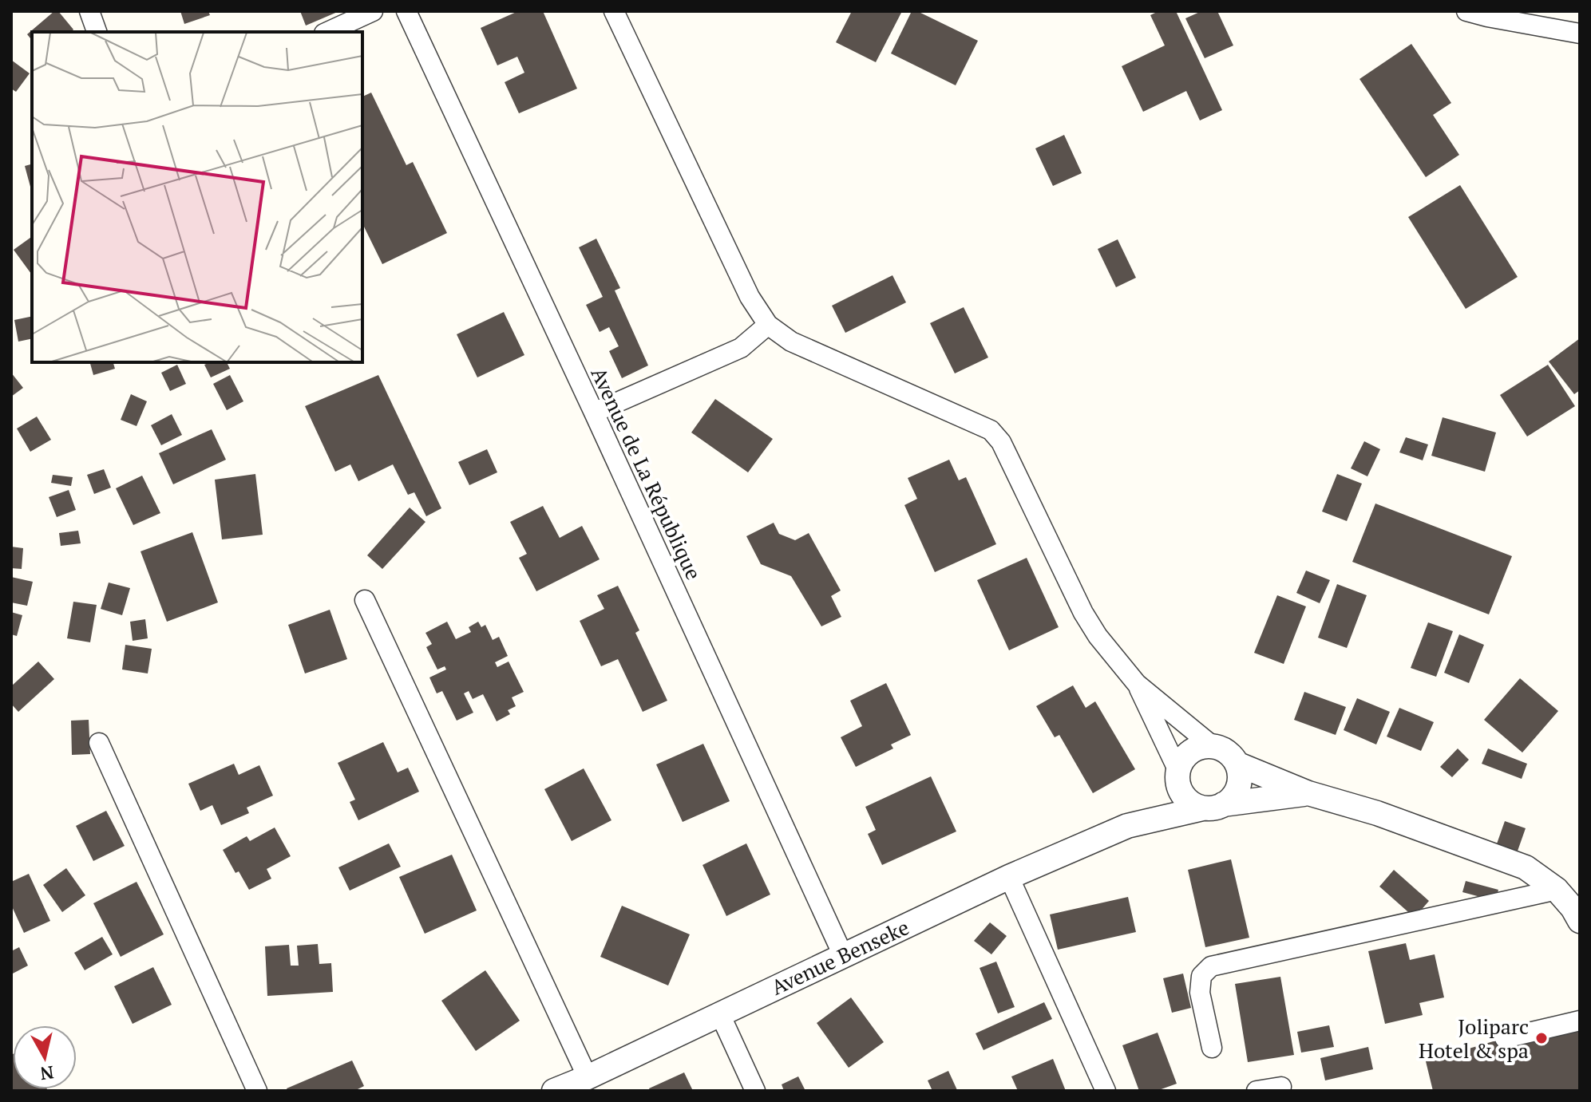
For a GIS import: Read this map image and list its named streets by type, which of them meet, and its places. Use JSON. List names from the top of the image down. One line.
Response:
{"streets":{"street":["Avenue de La République","Avenue Benseke"]},"crossings":[["Avenue de La République","Avenue Benseke"]],"places":["Joliparc Hotel & spa"],"north":"bottom"}
